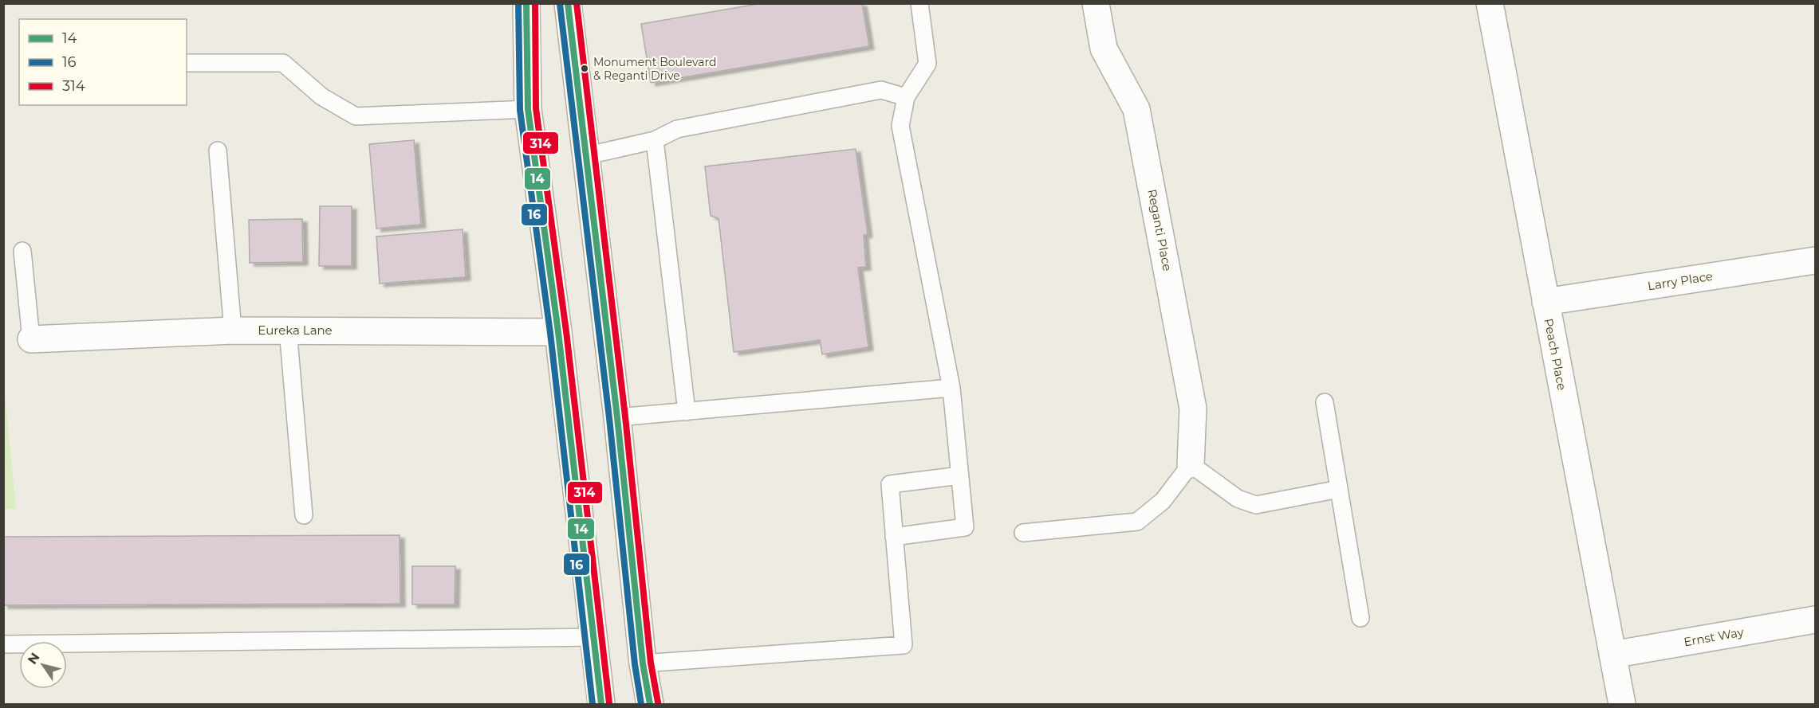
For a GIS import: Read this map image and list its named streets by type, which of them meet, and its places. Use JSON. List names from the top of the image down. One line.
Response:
{"streets":{"street":["Reganti Place","Larry Place","Eureka Lane","Peach Place","Ernst Way"]},"crossings":[["Larry Place","Peach Place"],["Peach Place","Ernst Way"]],"places":["Monument Boulevard & Reganti Drive"],"lines":["transit line 14","transit line 16","transit line 314"],"legend":["14","16","314"],"north":"top left"}
